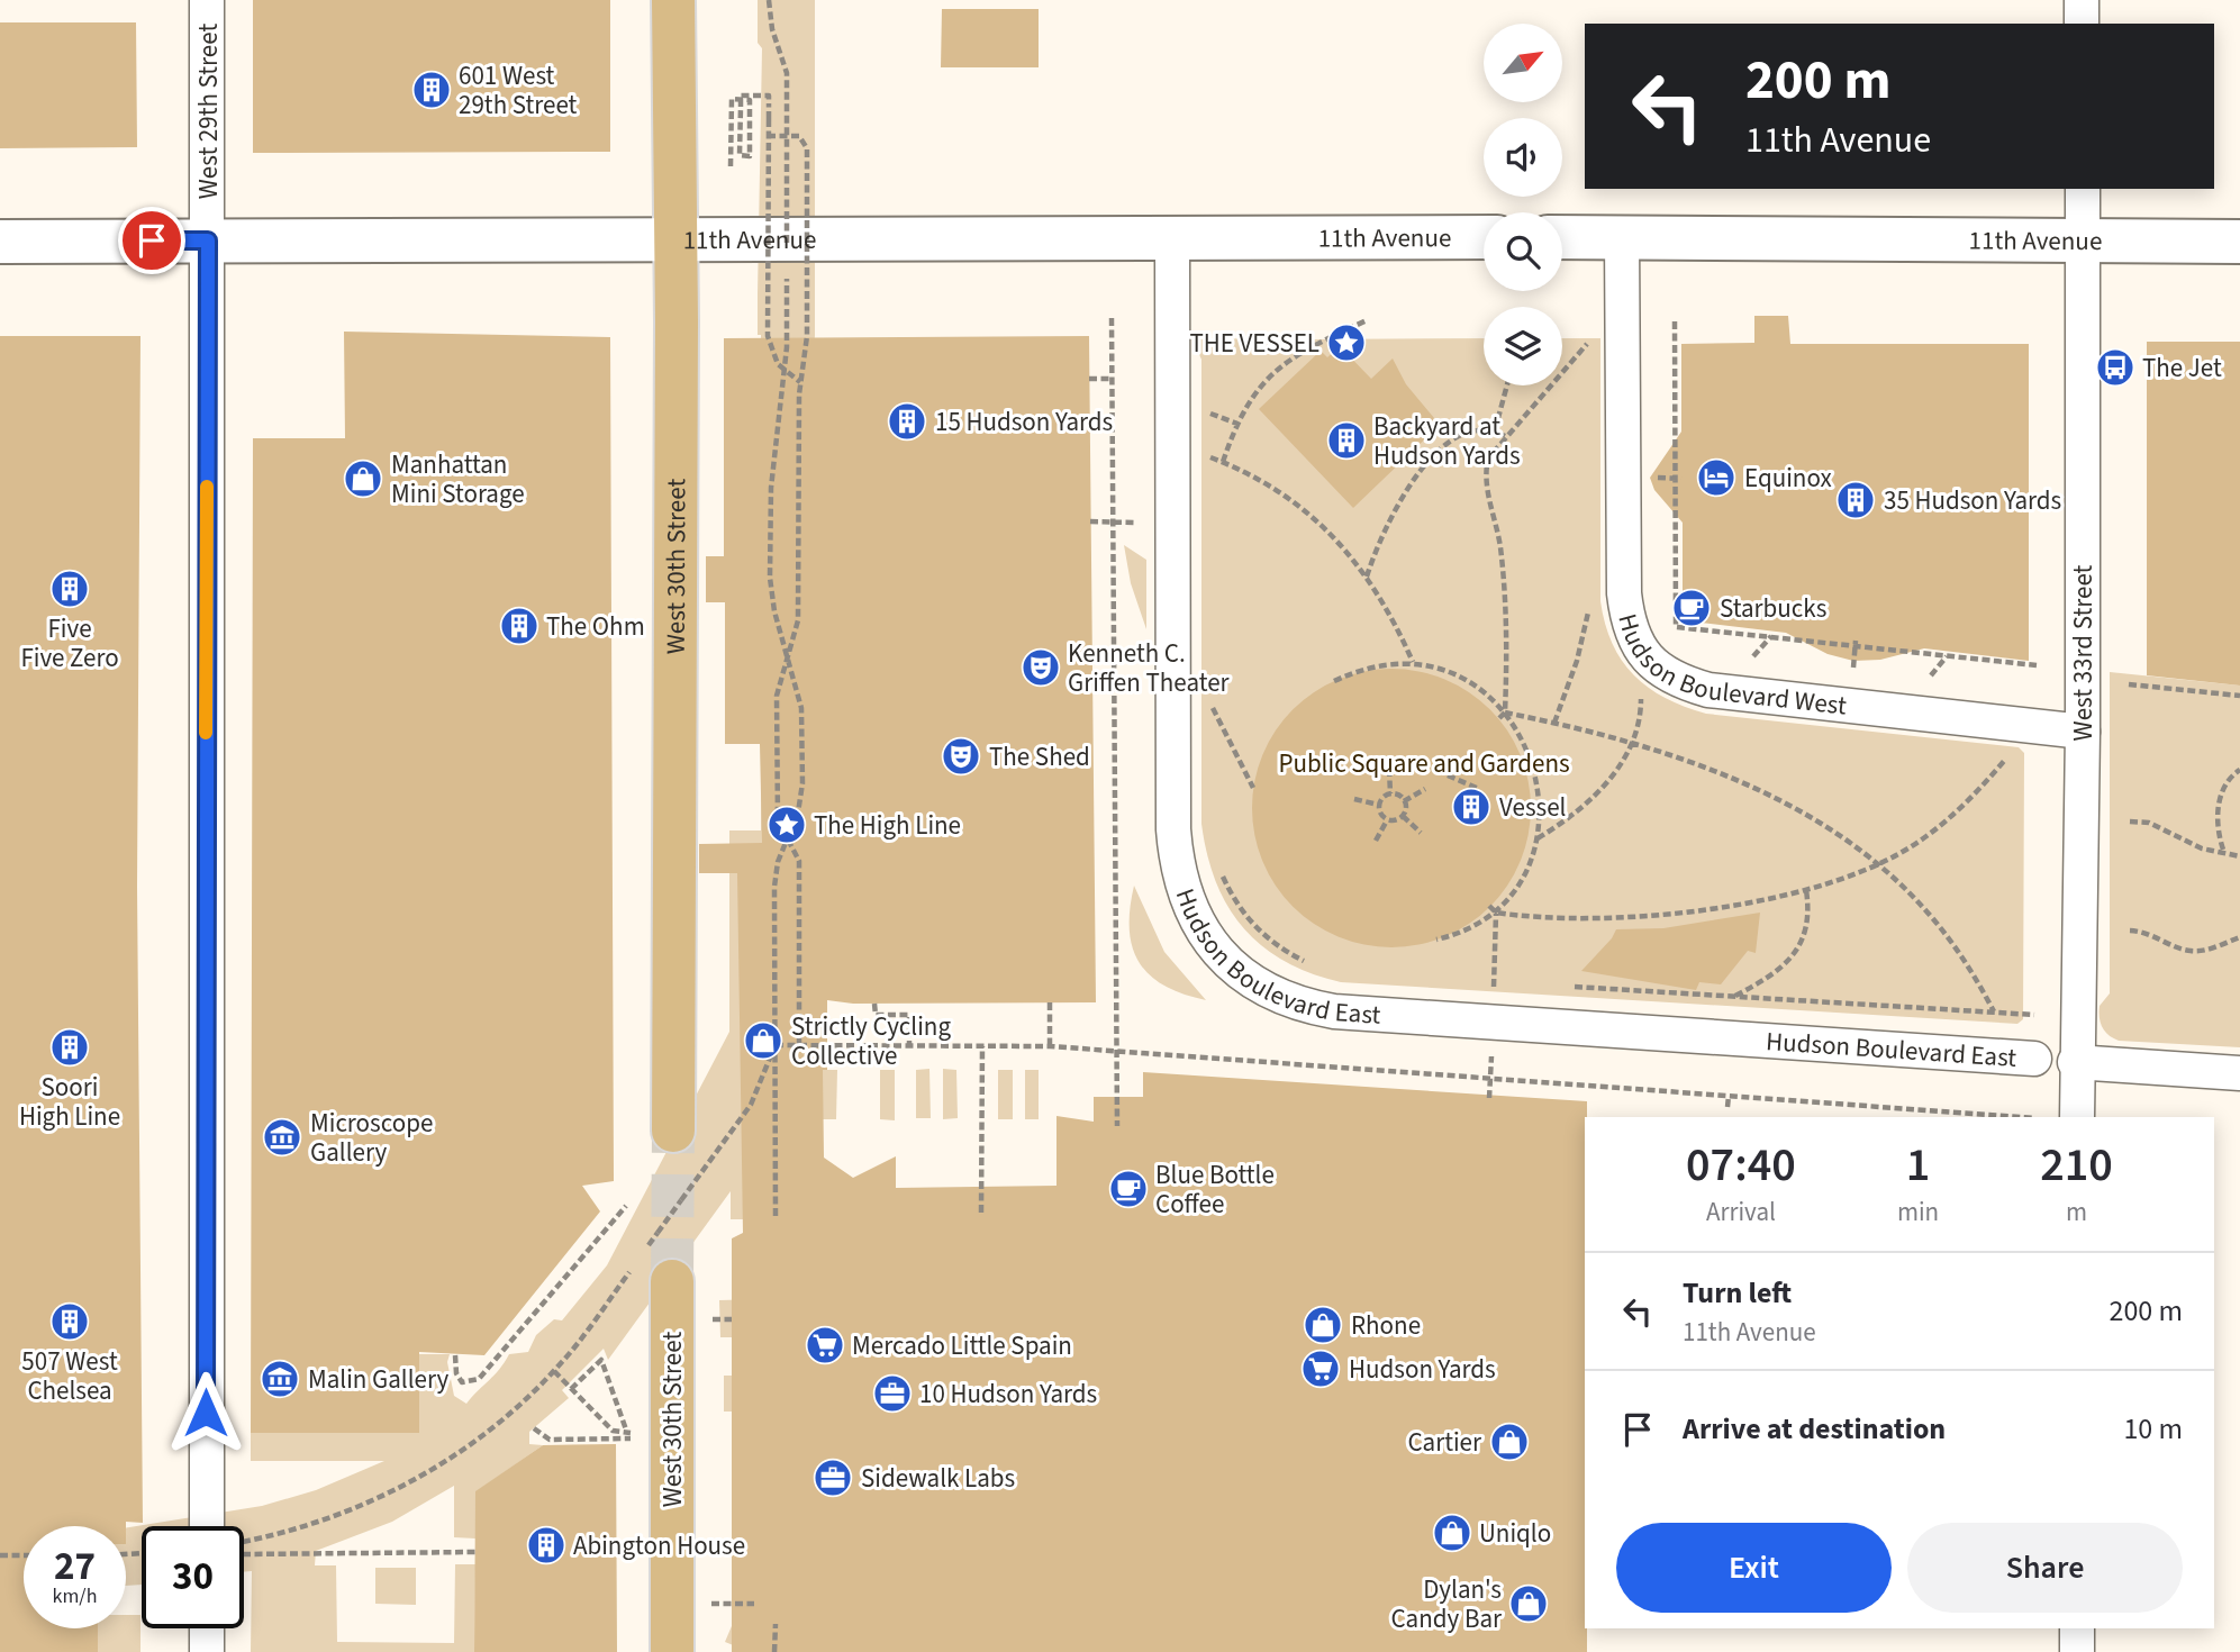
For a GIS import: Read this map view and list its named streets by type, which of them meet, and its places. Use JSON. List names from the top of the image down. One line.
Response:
{"streets":{"main road":["11th Avenue","West 30th Street"],"street":["West 29th Street","West 33rd Street","Hudson Boulevard West","Hudson Boulevard East"]},"crossings":[["West 29th Street","11th Avenue"],["11th Avenue","West 30th Street"],["11th Avenue","West 33rd Street"],["11th Avenue","Hudson Boulevard West"],["11th Avenue","Hudson Boulevard East"],["West 33rd Street","Hudson Boulevard West"]],"parks":["Public Square and Gardens"],"places":{"building":["601 West 29th Street","15 Hudson Yards","Backyard at Hudson Yards","35 Hudson Yards","Five Five Zero","The Ohm","Vessel","Soori High Line","507 West Chelsea","Abington House"],"place":["THE VESSEL","The High Line"],"bus stop":["The Jet"],"hotel":["Equinox"],"shop":["Manhattan Mini Storage","Strictly Cycling Collective","Rhone","Cartier","Uniqlo","Dylan's Candy Bar"],"cafe":["Starbucks","Blue Bottle Coffee"],"theatre":["Kenneth C. Griffen Theater","The Shed"],"museum":["Microscope Gallery","Malin Gallery"],"supermarket":["Mercado Little Spain","Hudson Yards"],"office":["10 Hudson Yards","Sidewalk Labs"]},"north":"top right","page":{"turn":["200 m","11th Avenue"],"eta":["07:40","Arrival","1","min","210","m"],"list":[{"name":"Turn left","note":"11th Avenue","value":"200 m"},{"name":"Arrive at destination","value":"10 m"}],"buttons":["Exit","Share"],"speed":"27 km/h","limit":"30"}}
